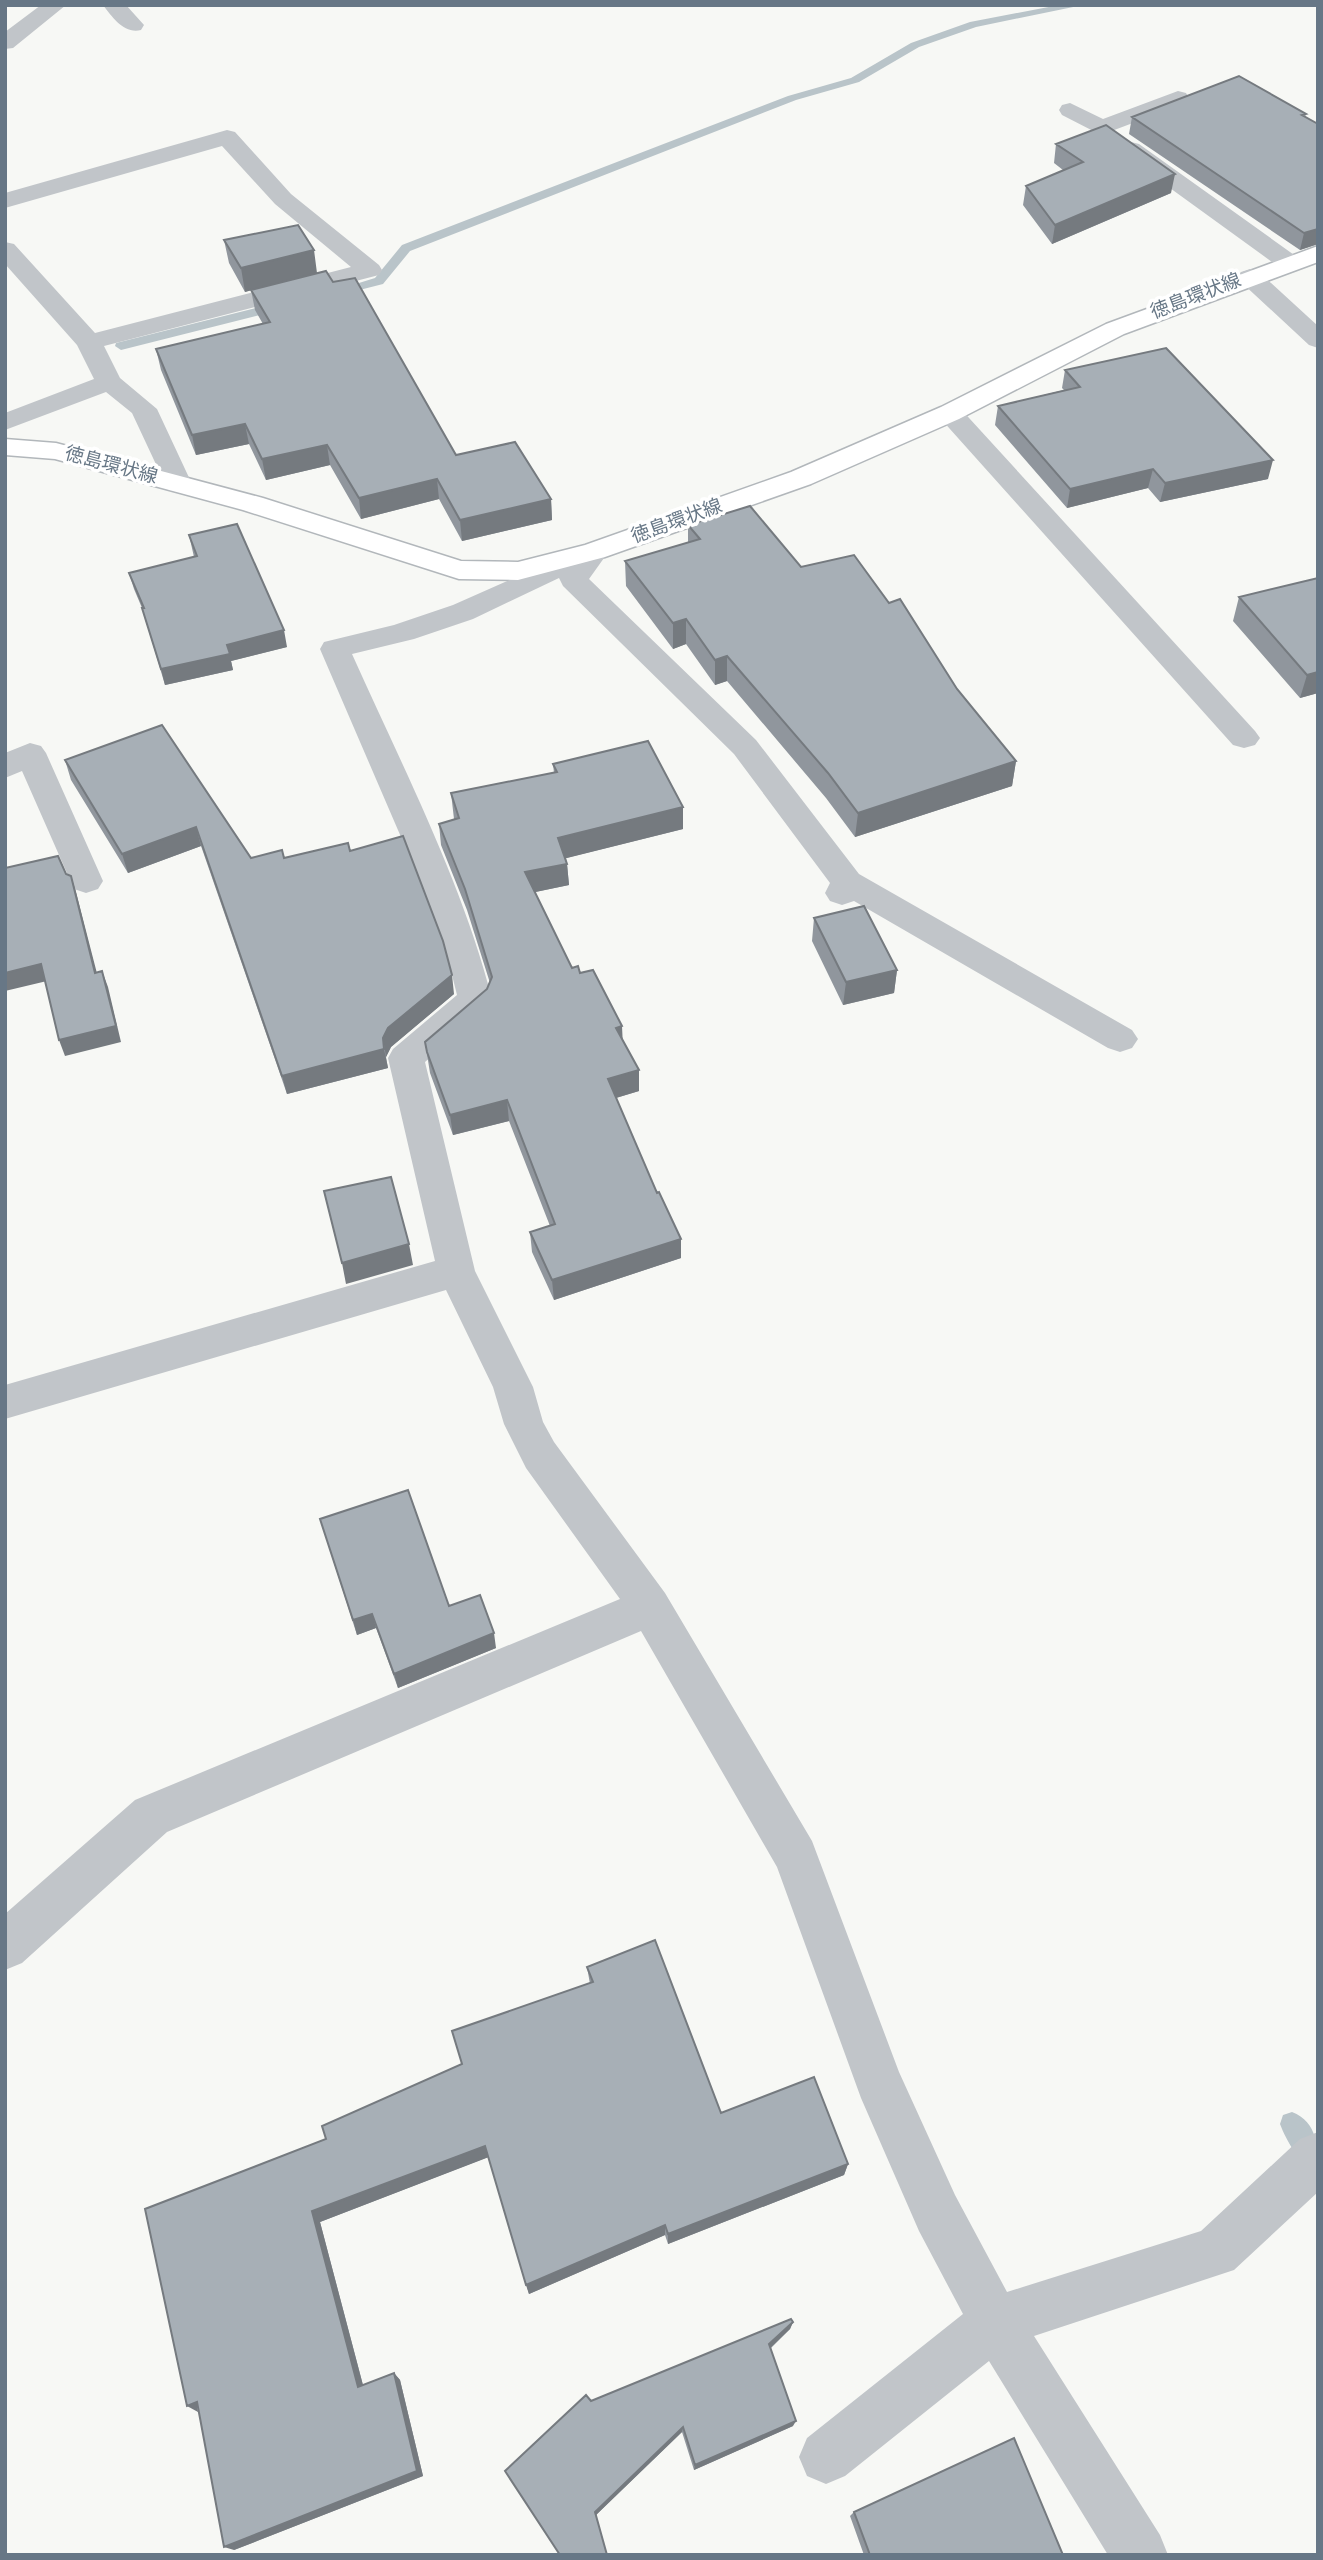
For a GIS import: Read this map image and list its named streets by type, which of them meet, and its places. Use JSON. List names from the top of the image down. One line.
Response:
{"streets":{"main road":["徳島環状線"]}}
